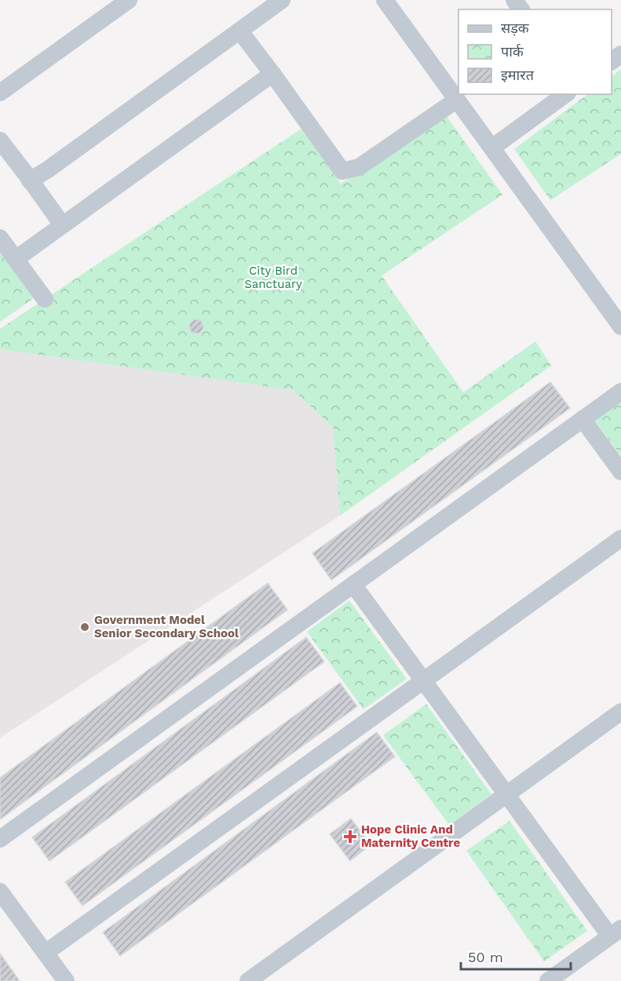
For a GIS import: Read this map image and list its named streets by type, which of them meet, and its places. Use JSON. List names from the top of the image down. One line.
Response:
{"parks":["City Bird Sanctuary"],"places":{"other":["Government Model Senior Secondary School"],"health":["Hope Clinic And Maternity Centre"]},"legend":["सड़क","पार्क","इमारत"],"scale_bar":"50 m"}
